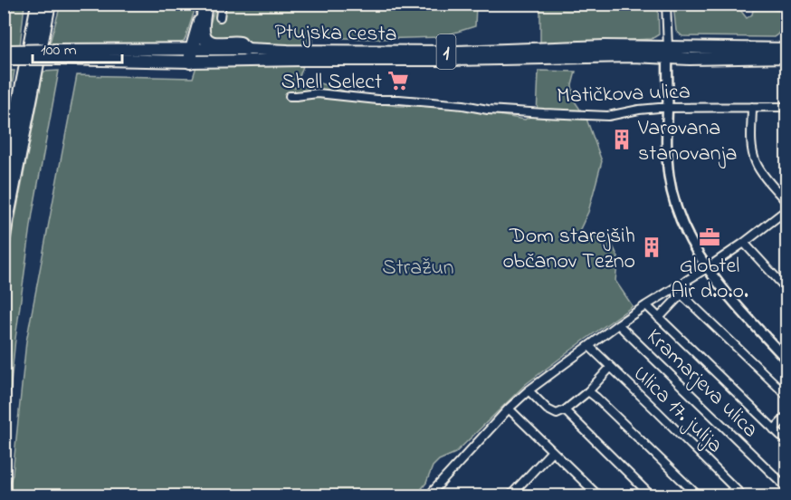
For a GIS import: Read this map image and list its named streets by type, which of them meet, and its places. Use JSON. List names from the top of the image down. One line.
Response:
{"streets":{"main road":["Ptujska cesta","1"],"street":["Matičkova ulica","Kramarjeva ulica","Ulica 17. julija"]},"parks":["Stražun"],"places":{"supermarket":["Shell Select"],"building":["Varovana stanovanja","Dom starejših občanov Tezno"],"office":["Globtel Air d.o.o."]},"scale_bar":"100 m"}
